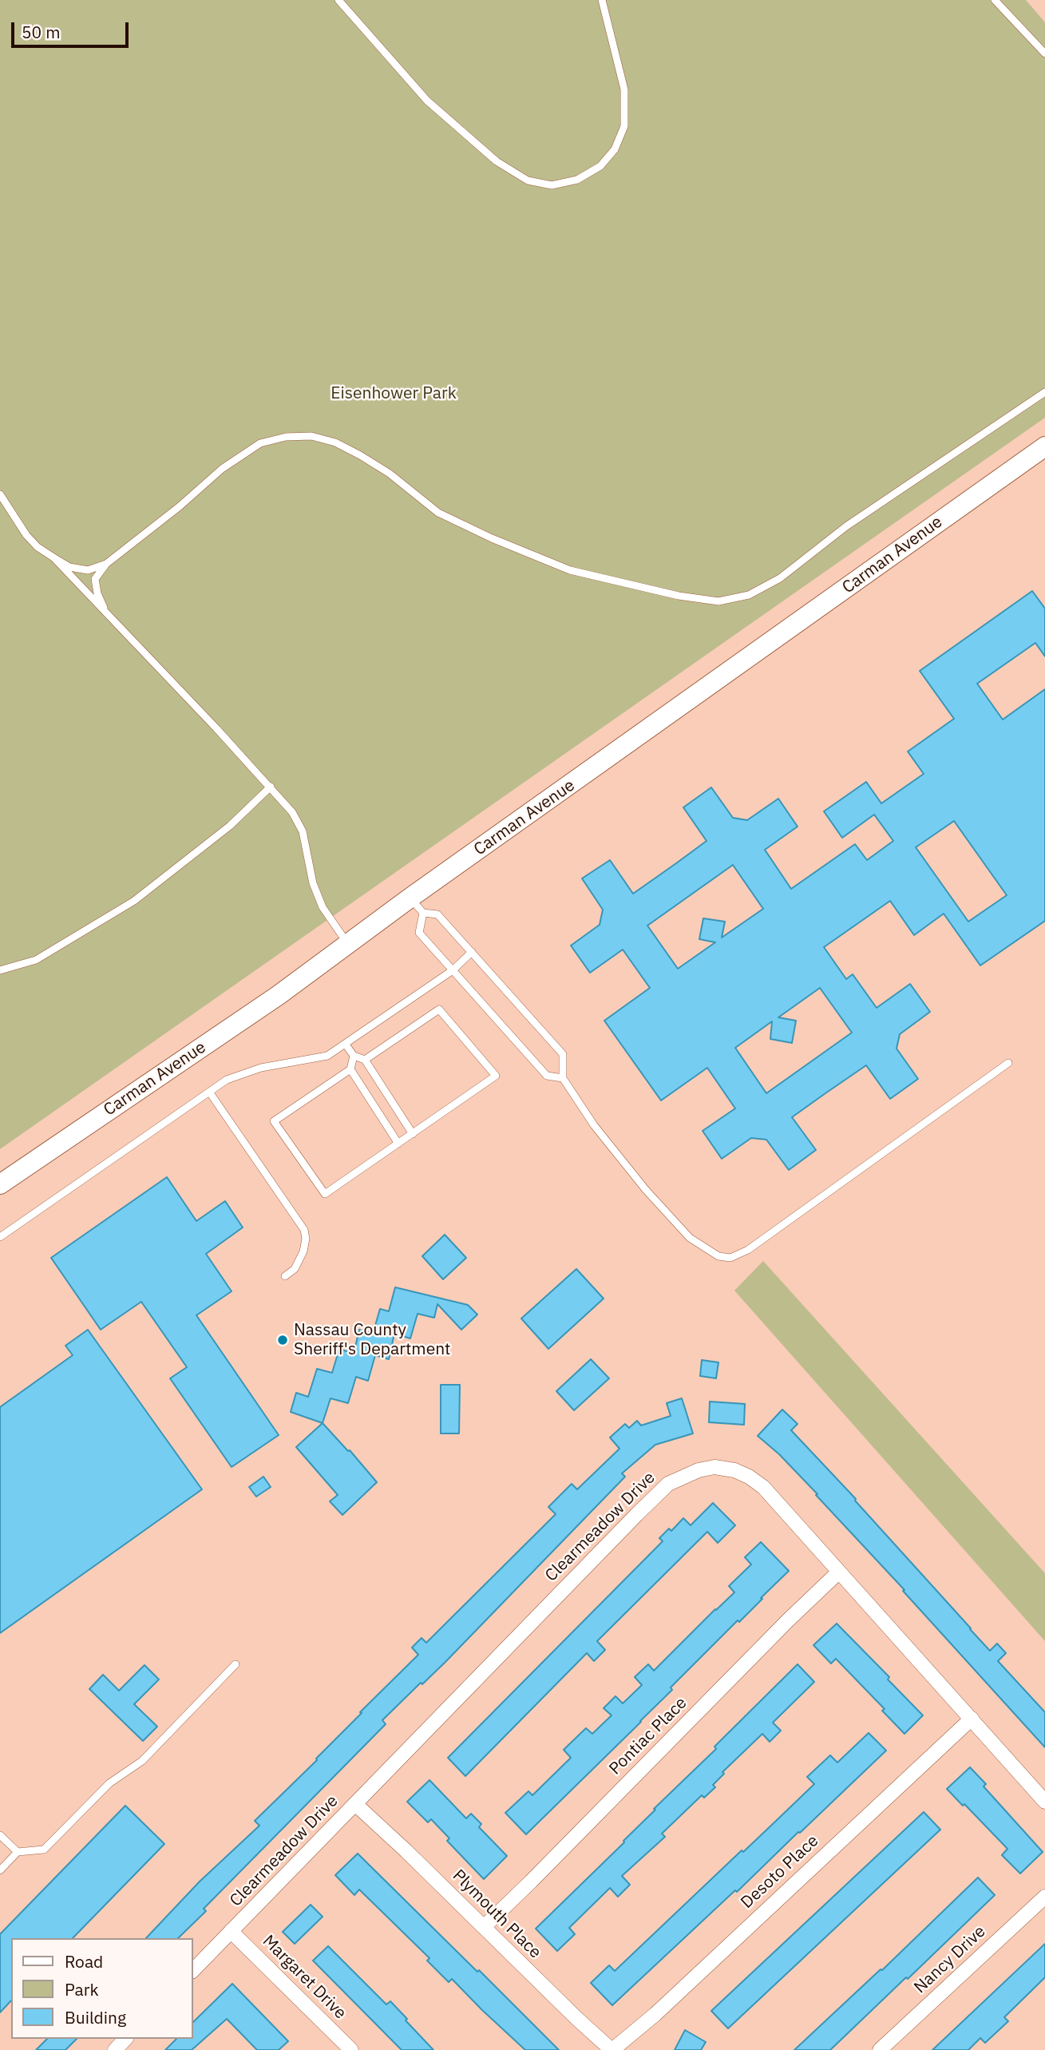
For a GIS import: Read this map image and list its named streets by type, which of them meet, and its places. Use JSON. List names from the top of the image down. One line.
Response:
{"streets":{"main road":["Carman Avenue"],"street":["Clearmeadow Drive","Pontiac Place","Desoto Place","Plymouth Place","Nancy Drive","Margaret Drive"]},"crossings":[["Clearmeadow Drive","Pontiac Place"],["Clearmeadow Drive","Desoto Place"],["Clearmeadow Drive","Plymouth Place"],["Clearmeadow Drive","Margaret Drive"],["Pontiac Place","Plymouth Place"],["Desoto Place","Plymouth Place"]],"parks":["Eisenhower Park"],"places":["Nassau County Sheriff's Department"],"legend":["Road","Park","Building"],"scale_bar":"50 m"}
